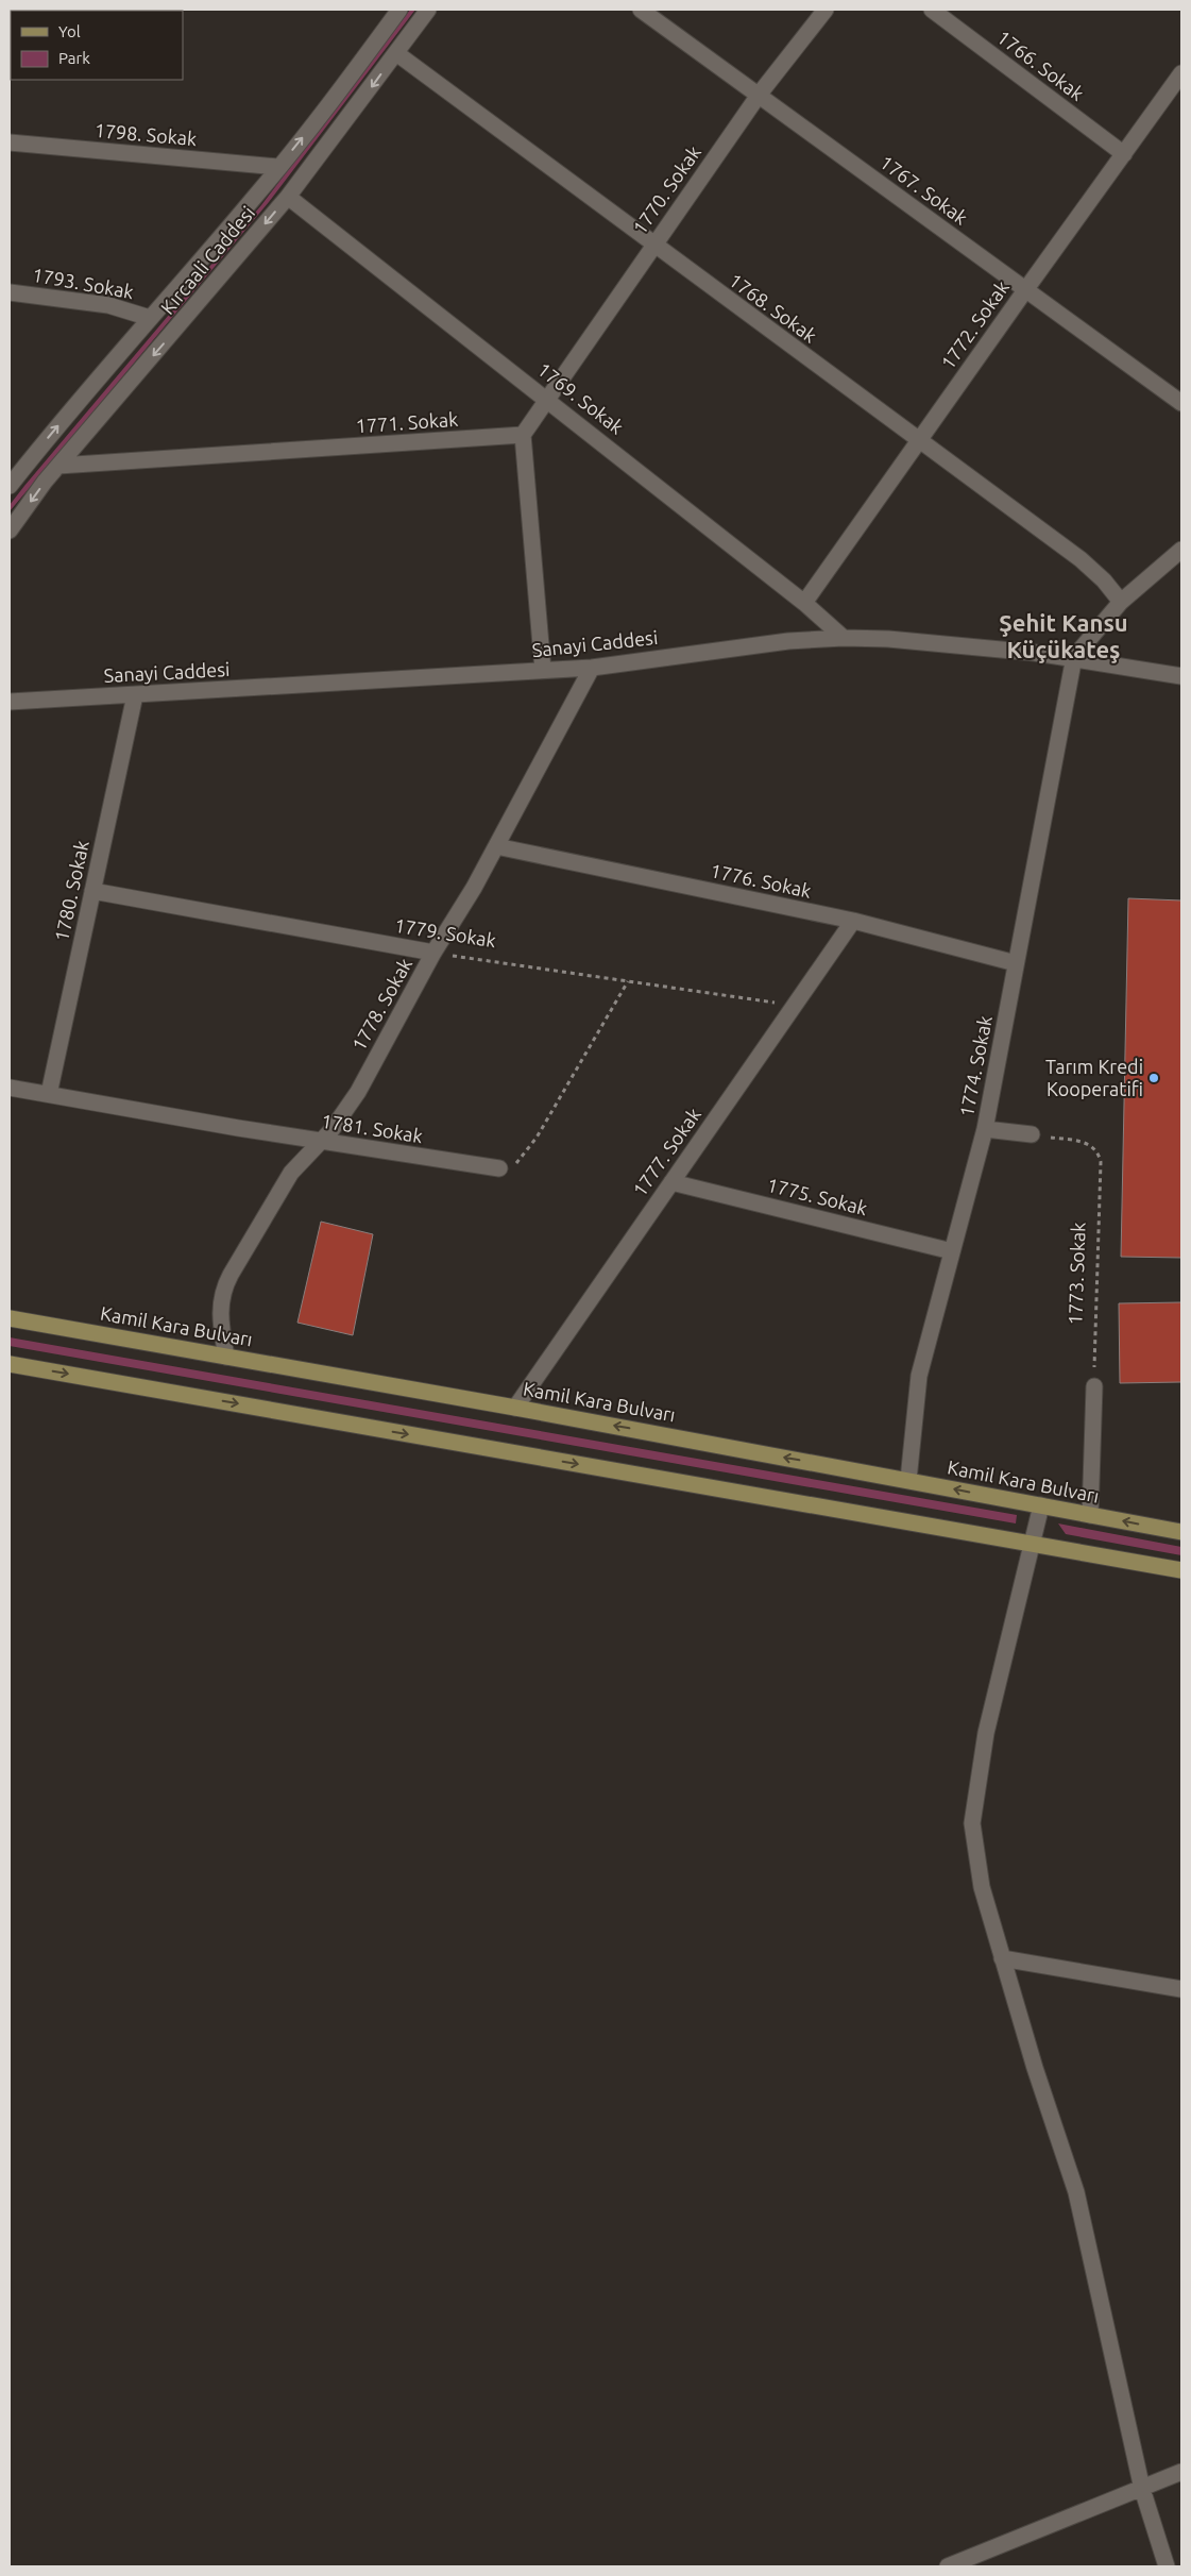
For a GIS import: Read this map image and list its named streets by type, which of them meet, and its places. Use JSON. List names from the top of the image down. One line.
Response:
{"streets":{"main road":["Kamil Kara Bulvarı"],"street":["1766. Sokak","1798. Sokak","1770. Sokak","1767. Sokak","Kırcaali Caddesi","1793. Sokak","1768. Sokak","1772. Sokak","1769. Sokak","1771. Sokak","Sanayi Caddesi","1776. Sokak","1780. Sokak","1779. Sokak","1778. Sokak","1774. Sokak","1781. Sokak","1777. Sokak","1775. Sokak"],"path":["1773. Sokak"]},"crossings":[["1766. Sokak","1772. Sokak"],["1798. Sokak","Kırcaali Caddesi"],["1770. Sokak","1767. Sokak"],["1770. Sokak","1768. Sokak"],["1770. Sokak","1769. Sokak"],["1770. Sokak","1771. Sokak"],["1767. Sokak","1772. Sokak"],["Kırcaali Caddesi","1793. Sokak"],["Kırcaali Caddesi","1768. Sokak"],["Kırcaali Caddesi","1769. Sokak"],["Kırcaali Caddesi","1771. Sokak"],["1768. Sokak","1772. Sokak"],["1772. Sokak","1769. Sokak"],["1769. Sokak","Sanayi Caddesi"],["Sanayi Caddesi","1780. Sokak"],["Sanayi Caddesi","1778. Sokak"],["Sanayi Caddesi","1774. Sokak"],["1776. Sokak","1778. Sokak"],["1776. Sokak","1774. Sokak"],["1776. Sokak","1777. Sokak"],["1780. Sokak","1779. Sokak"],["1780. Sokak","1781. Sokak"],["1779. Sokak","1778. Sokak"],["1779. Sokak","1777. Sokak"],["1778. Sokak","1781. Sokak"],["1778. Sokak","Kamil Kara Bulvarı"],["1774. Sokak","1775. Sokak"],["1774. Sokak","Kamil Kara Bulvarı"],["1777. Sokak","1775. Sokak"],["1777. Sokak","Kamil Kara Bulvarı"]],"districts":["Şehit Kansu Küçükateş"],"places":["Tarım Kredi Kooperatifi"],"legend":["Yol","Park"]}
